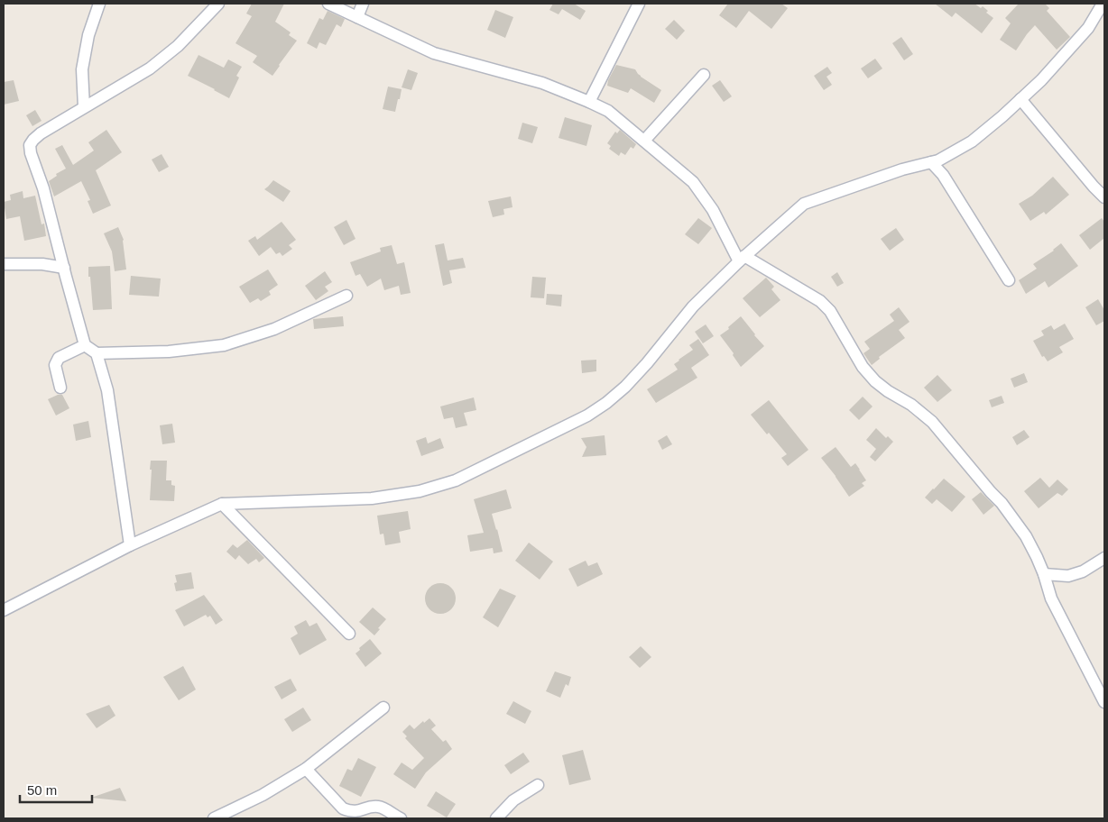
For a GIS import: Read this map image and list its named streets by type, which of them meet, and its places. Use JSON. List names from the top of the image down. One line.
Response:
{"scale_bar":"50 m"}
